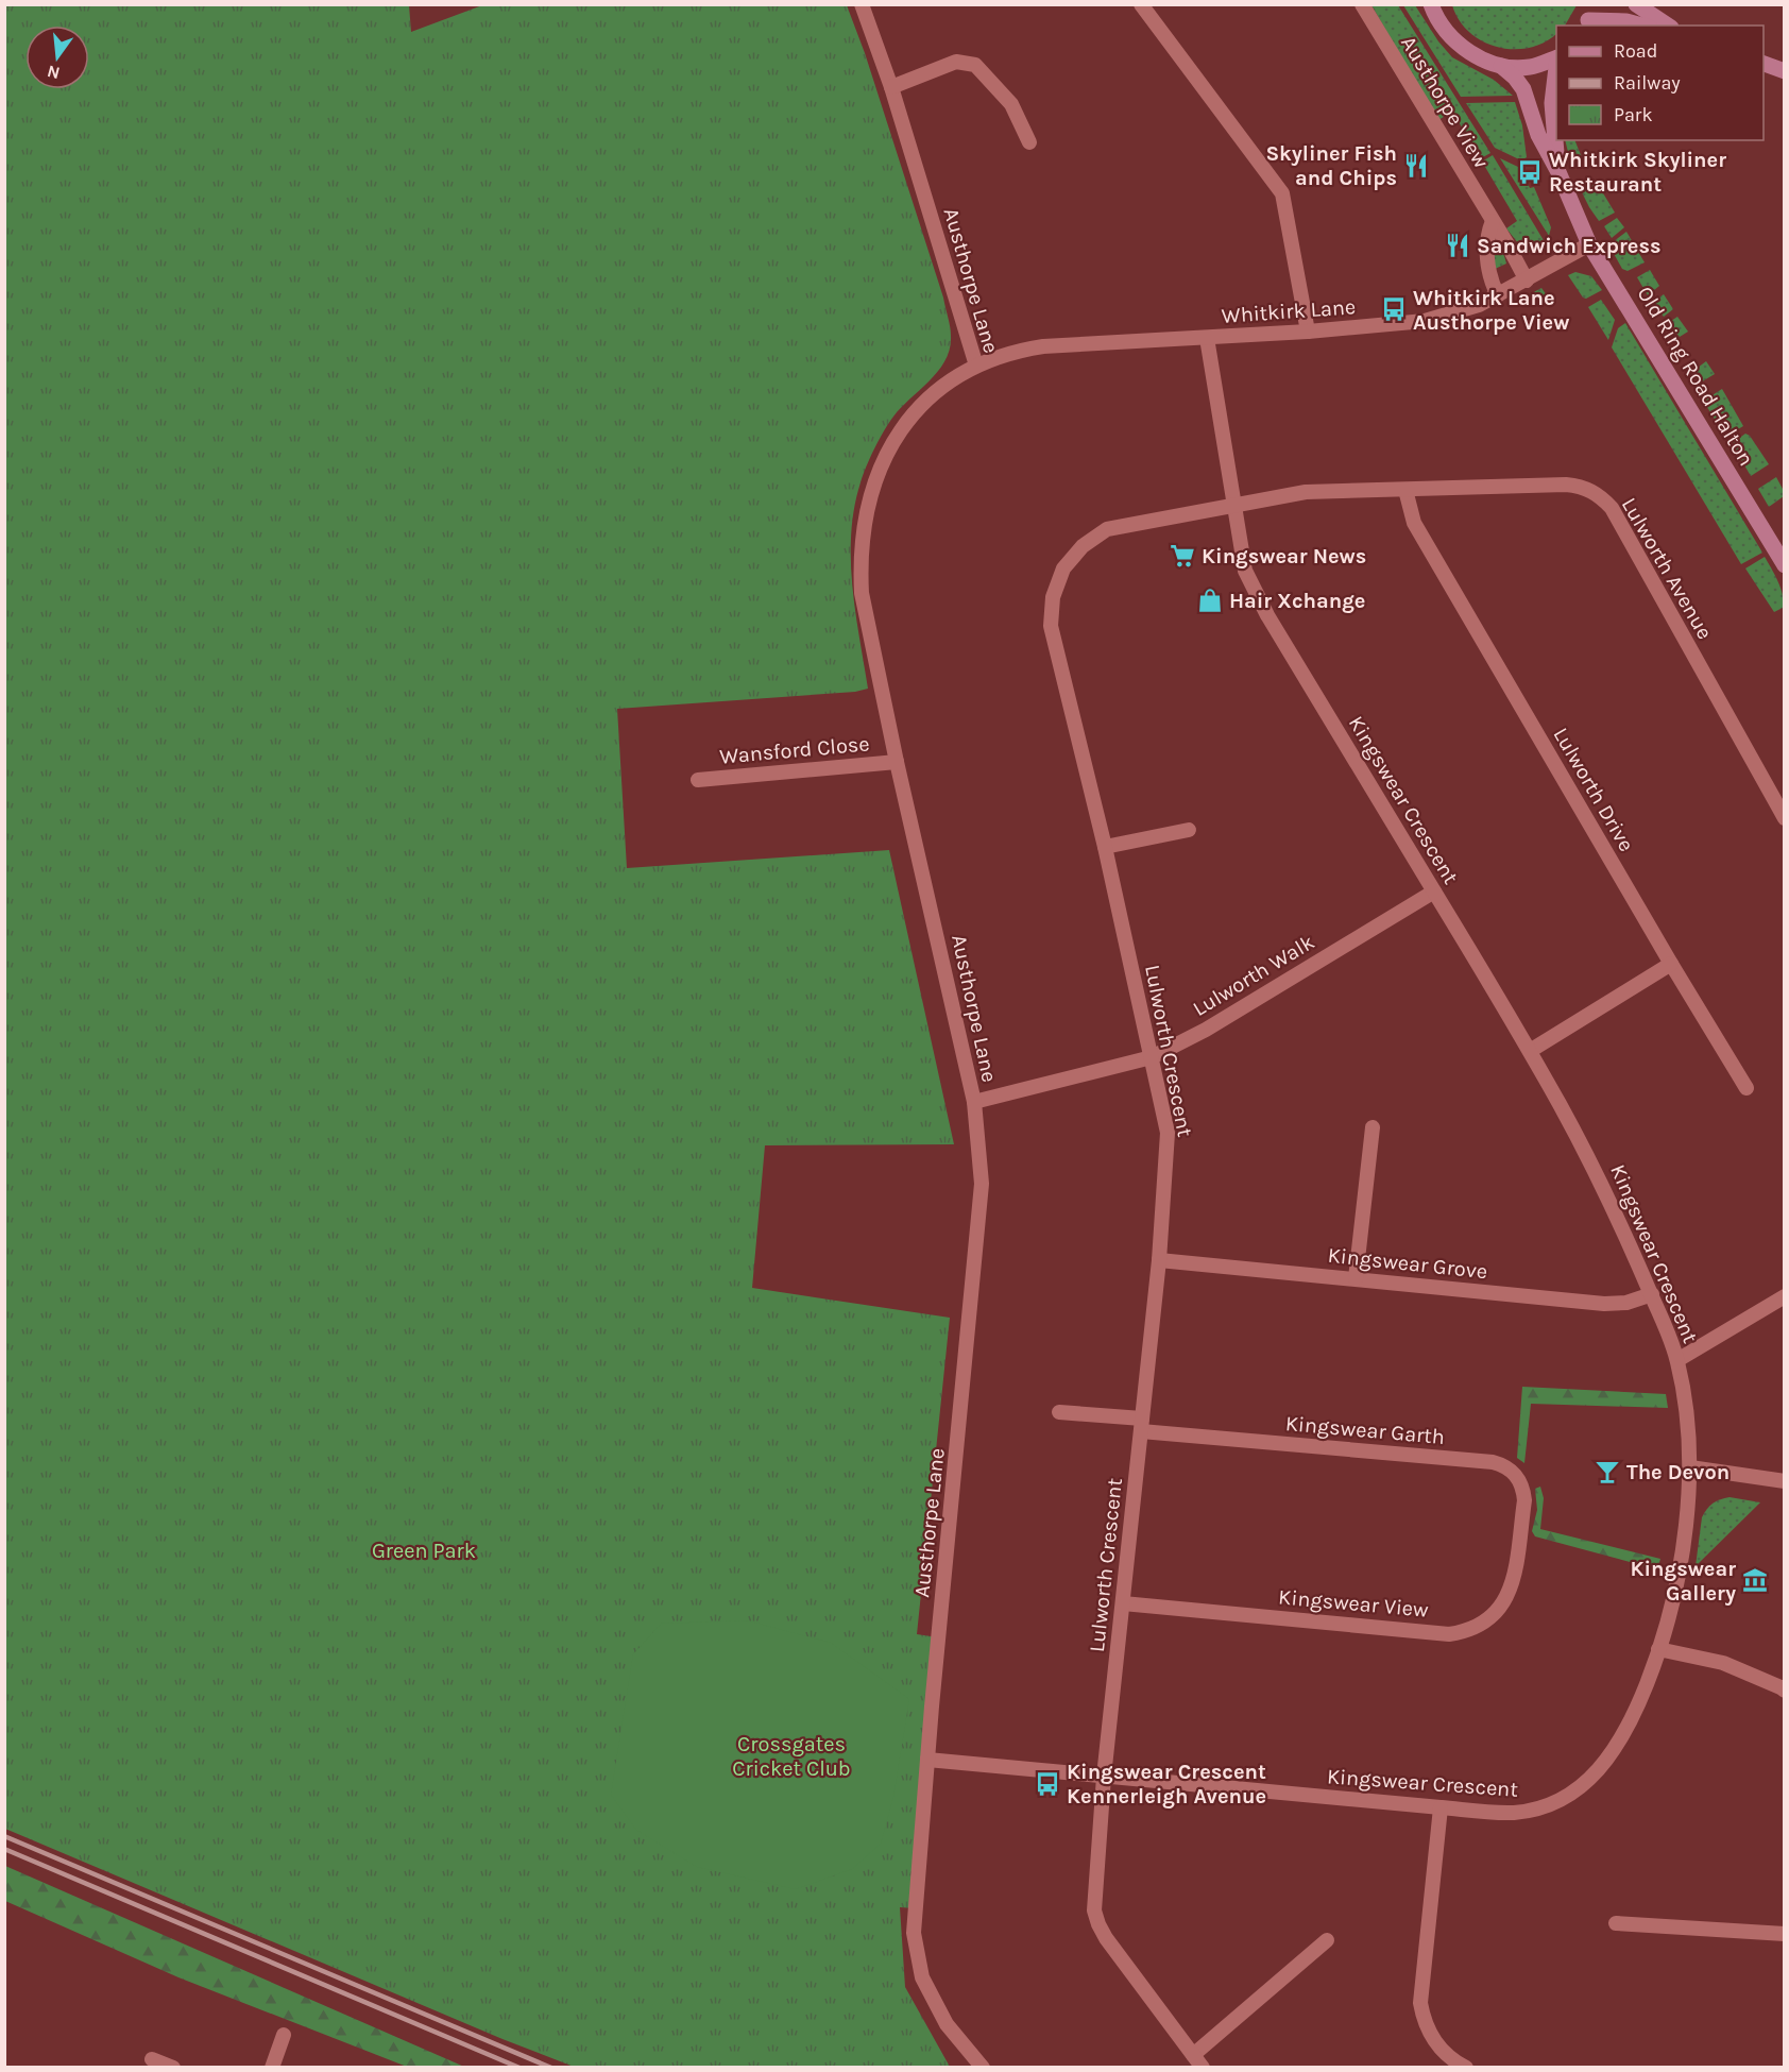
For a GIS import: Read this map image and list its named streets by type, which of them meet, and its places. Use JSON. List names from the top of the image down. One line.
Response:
{"streets":{"main road":["Old Ring Road Halton"],"street":["Austhorpe View","Austhorpe Lane","Whitkirk Lane","Lulworth Avenue","Wansford Close","Lulworth Drive","Kingswear Crescent","Lulworth Walk","Lulworth Crescent","Kingswear Grove","Kingswear Garth","Kingswear View"]},"crossings":[["Austhorpe View","Whitkirk Lane"],["Austhorpe Lane","Whitkirk Lane"],["Austhorpe Lane","Wansford Close"],["Austhorpe Lane","Kingswear Crescent"],["Austhorpe Lane","Lulworth Walk"],["Whitkirk Lane","Old Ring Road Halton"],["Whitkirk Lane","Kingswear Crescent"],["Lulworth Avenue","Lulworth Drive"],["Lulworth Avenue","Kingswear Crescent"],["Lulworth Avenue","Lulworth Crescent"],["Kingswear Crescent","Lulworth Walk"],["Kingswear Crescent","Lulworth Crescent"],["Kingswear Crescent","Kingswear Grove"],["Lulworth Walk","Lulworth Crescent"],["Lulworth Crescent","Kingswear Grove"],["Lulworth Crescent","Kingswear Garth"],["Lulworth Crescent","Kingswear View"],["Kingswear Garth","Kingswear View"]],"parks":["Green Park","Crossgates Cricket Club"],"places":{"restaurant":["Skyliner Fish and Chips","Sandwich Express"],"bus stop":["Whitkirk Skyliner Restaurant","Whitkirk Lane Austhorpe View","Kingswear Crescent Kennerleigh Avenue"],"supermarket":["Kingswear News"],"shop":["Hair Xchange"],"bar":["The Devon"],"museum":["Kingswear Gallery"]},"legend":["Road","Railway","Park"],"north":"bottom"}
